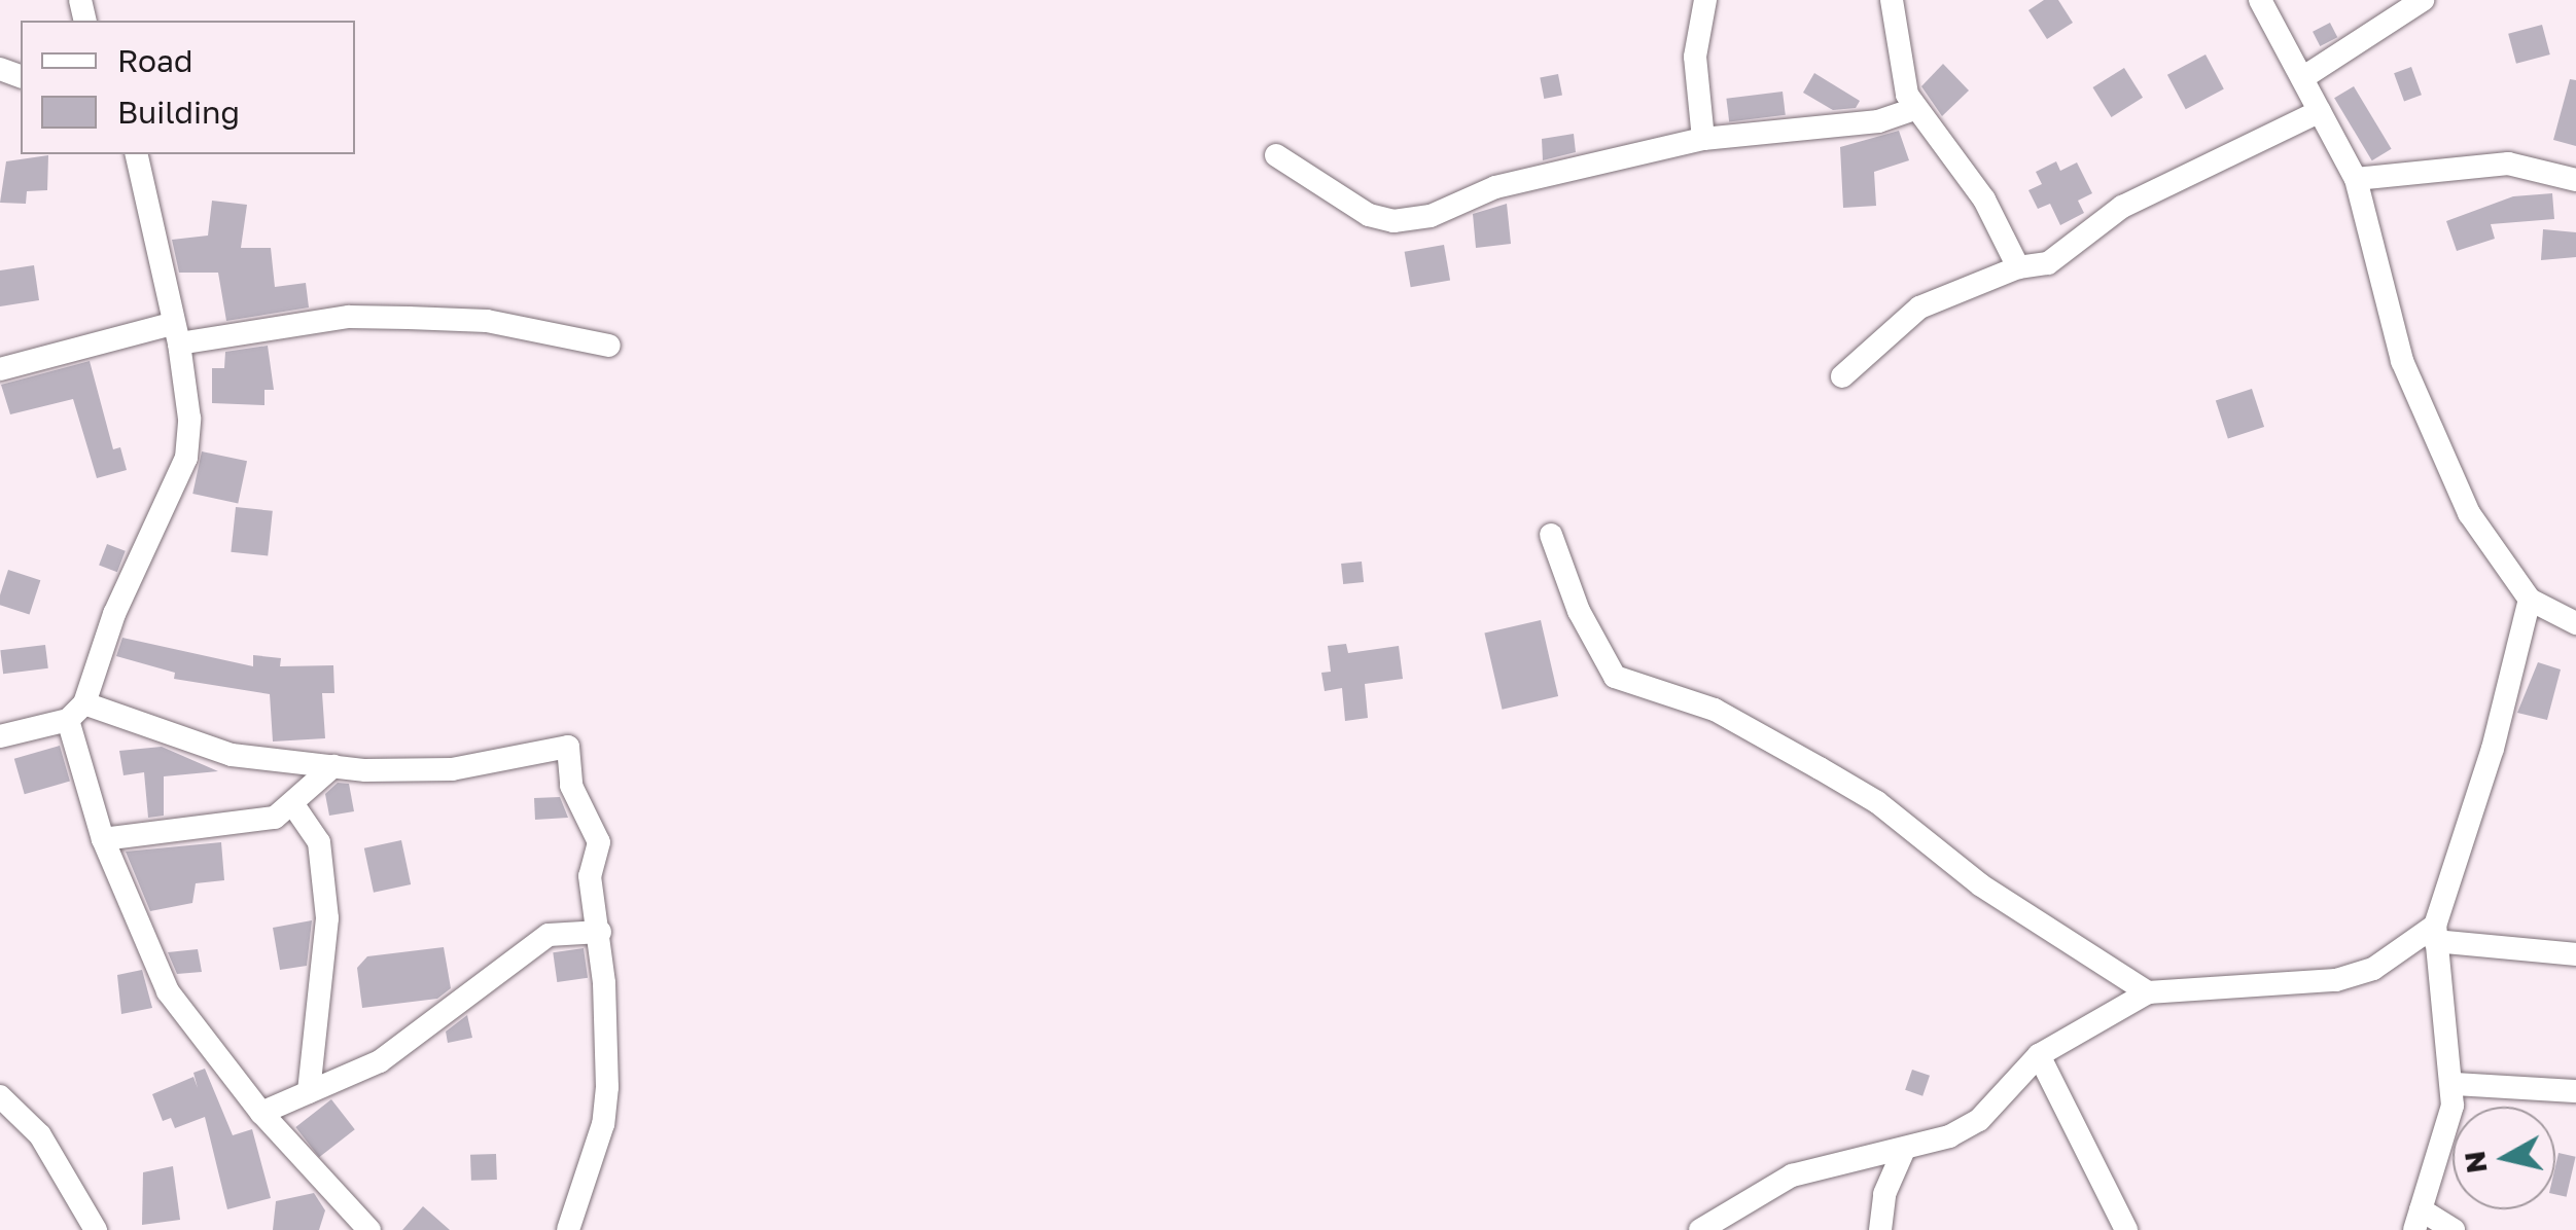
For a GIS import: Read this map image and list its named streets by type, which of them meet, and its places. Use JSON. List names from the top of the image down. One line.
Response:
{"legend":["Road","Building"],"north":"left"}
